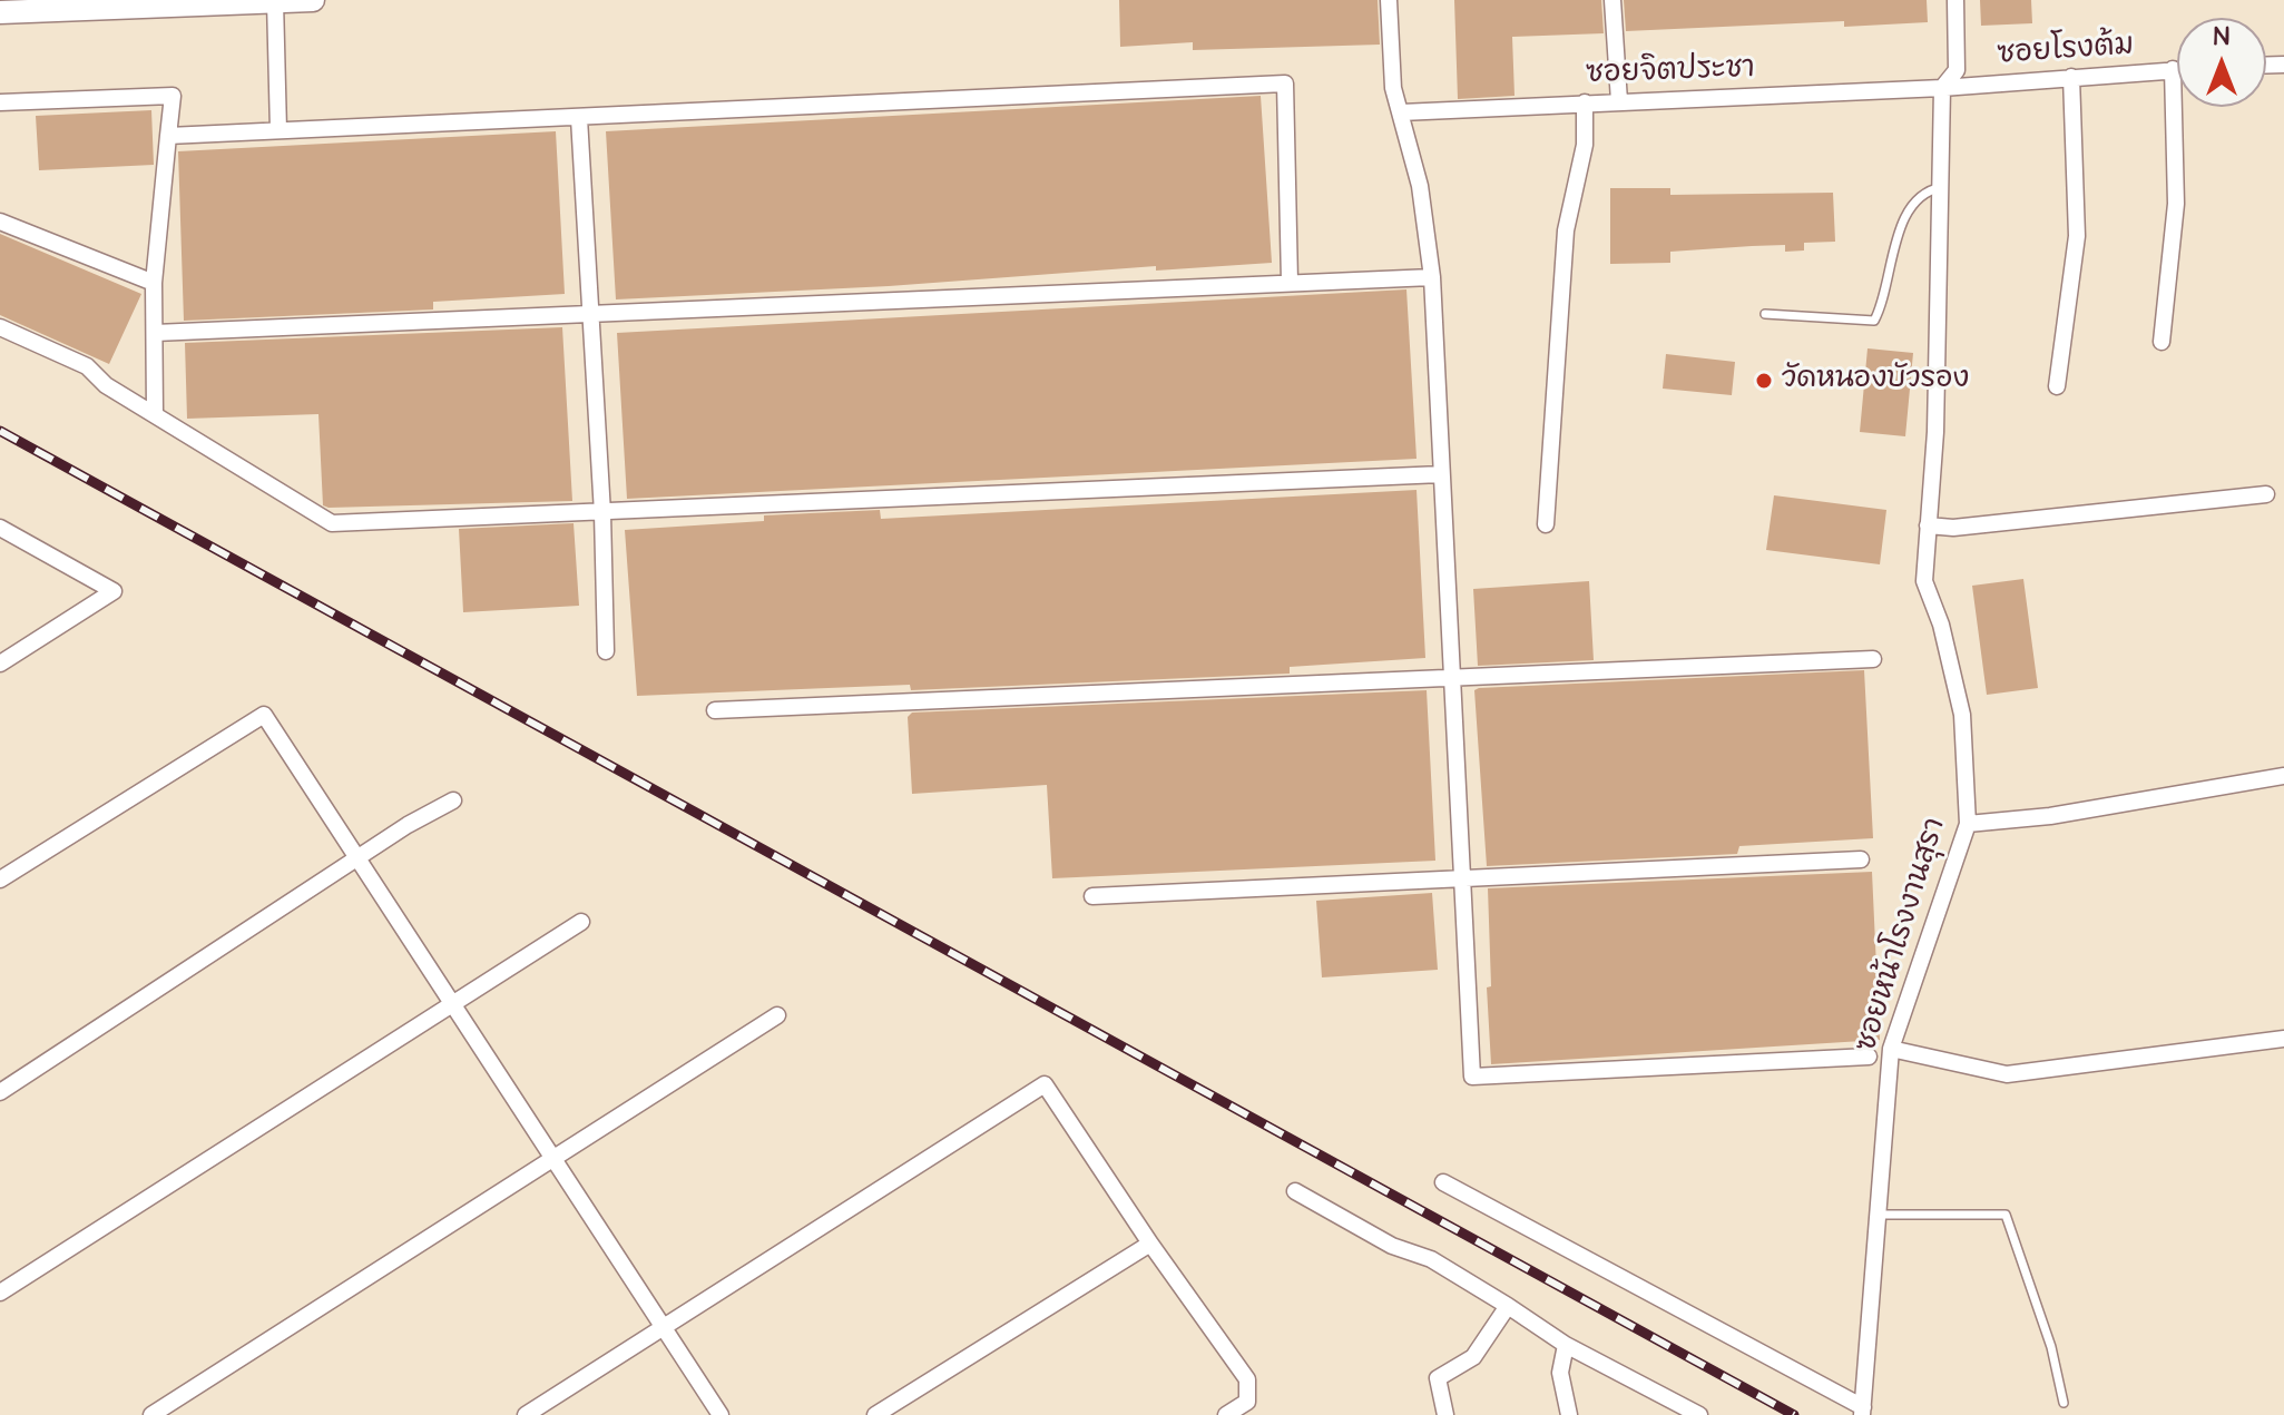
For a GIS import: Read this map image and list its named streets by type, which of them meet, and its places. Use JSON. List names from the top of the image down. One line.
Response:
{"streets":{"street":["ซอยโรงต้ม","ซอยจิตประชา","ซอยหน้าโรงงานสุรา"]},"crossings":[["ซอยโรงต้ม","ซอยจิตประชา"],["ซอยโรงต้ม","ซอยหน้าโรงงานสุรา"],["ซอยจิตประชา","ซอยหน้าโรงงานสุรา"]],"places":["วัดหนองบัวรอง"],"north":"top"}
